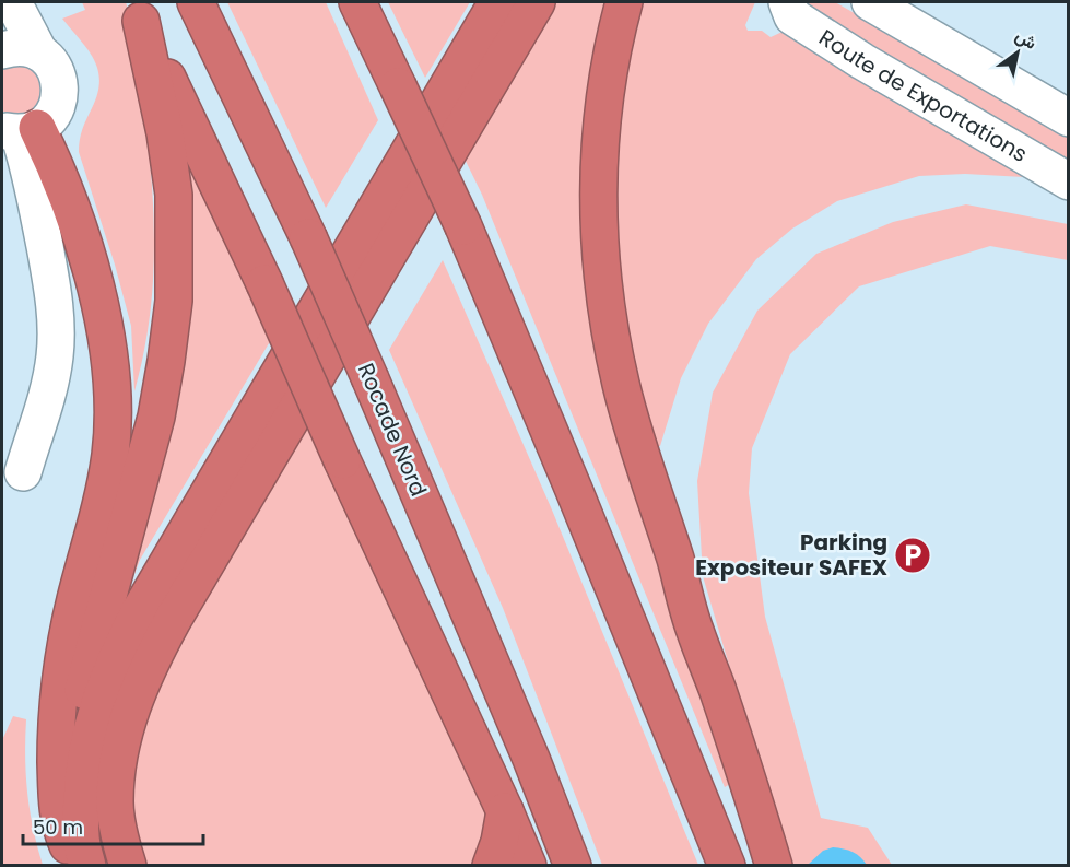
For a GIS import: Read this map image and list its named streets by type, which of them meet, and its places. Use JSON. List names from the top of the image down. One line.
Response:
{"streets":{"highway":["Rocade Nord"],"street":["Route de Exportations"]},"places":{"parking":["Parking Expositeur SAFEX"]},"scale_bar":"50 m","north":"top right"}
